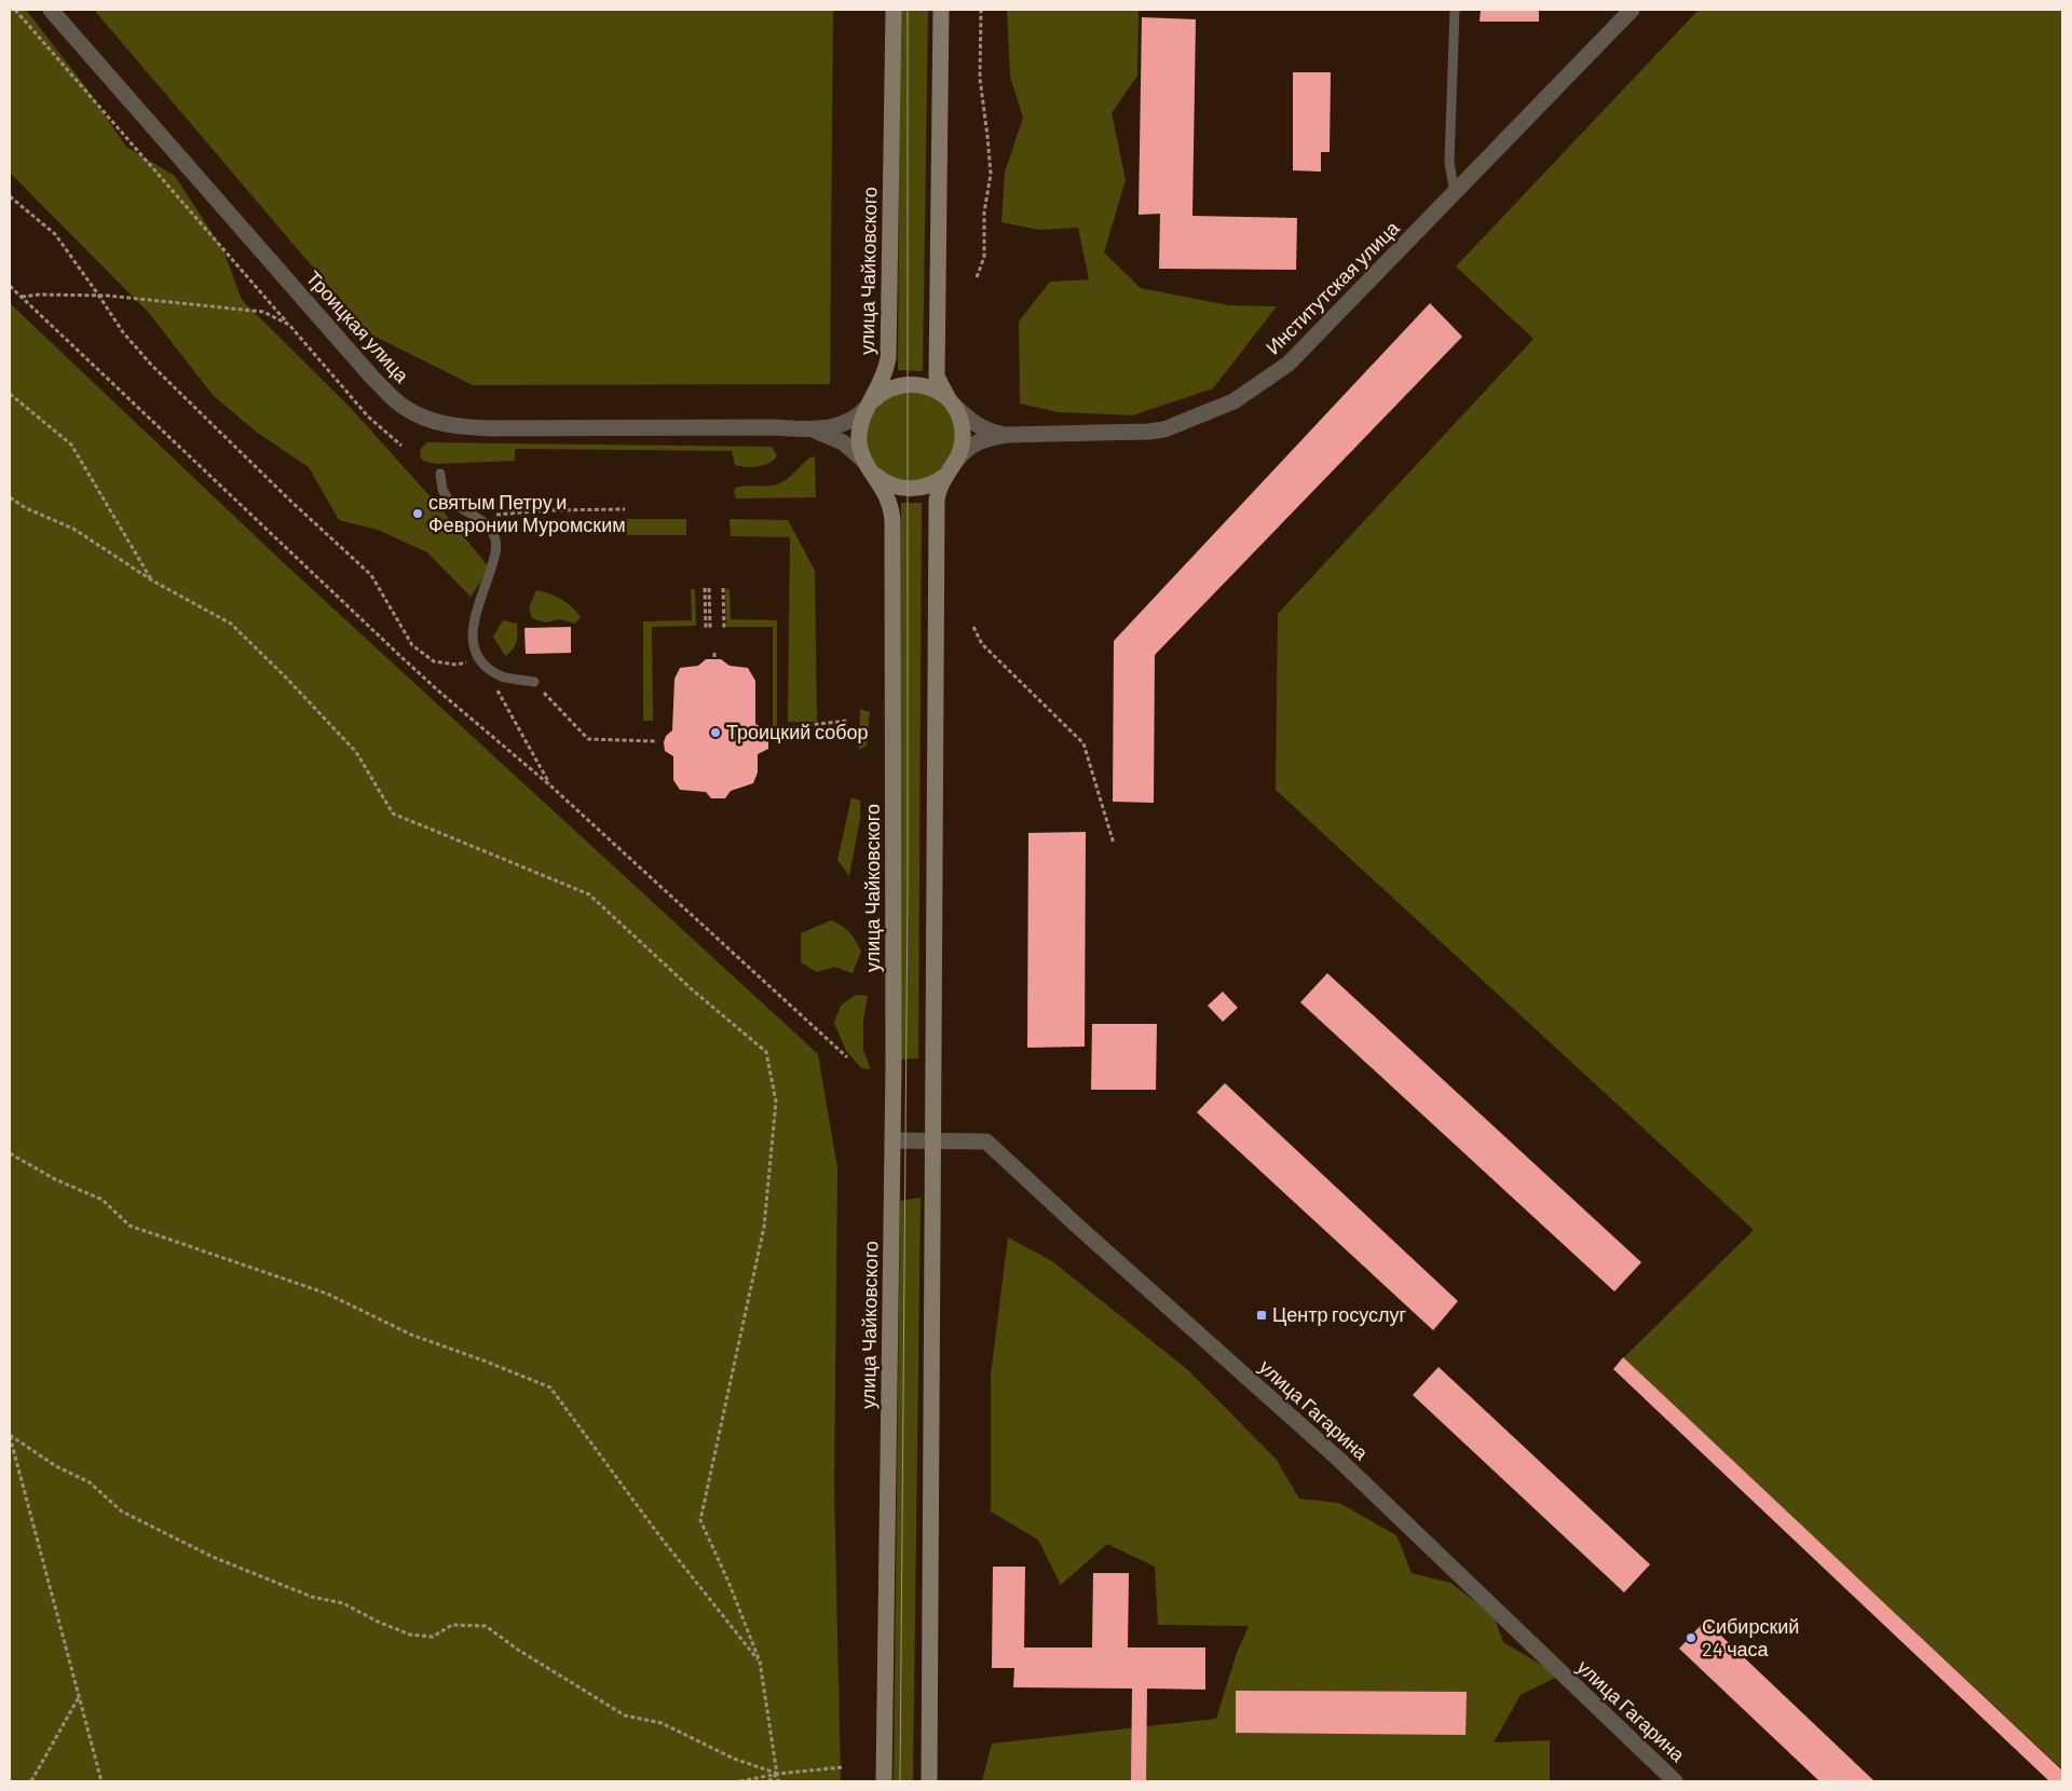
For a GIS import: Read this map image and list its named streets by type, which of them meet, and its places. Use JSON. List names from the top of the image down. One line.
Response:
{"streets":{"main road":["улица Чайковского","Институтская улица"],"street":["Троицкая улица","улица Гагарина"]},"crossings":[["улица Чайковского","Институтская улица"],["улица Чайковского","улица Гагарина"],["Институтская улица","улица Гагарина"]],"places":{"other":["святым Петру и Февронии Муромским","Троицкий собор","Сибирский 24 часа"],"transit":["Центр госуслуг"]}}
